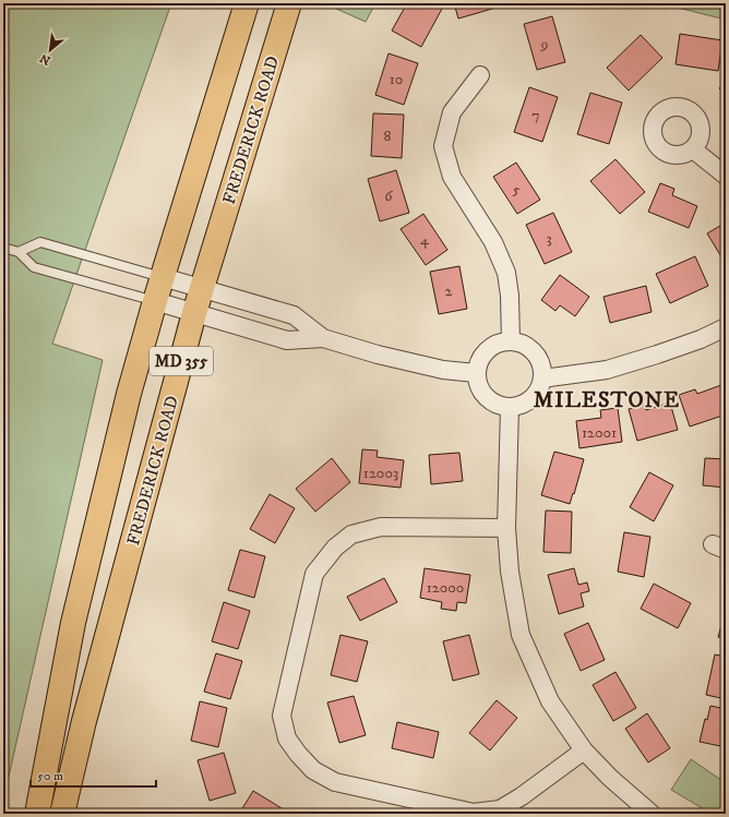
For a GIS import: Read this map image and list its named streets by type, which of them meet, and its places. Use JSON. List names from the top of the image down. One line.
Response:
{"streets":{"main road":["FREDERICK ROAD","MD 355"]},"districts":["MILESTONE"],"house_numbers":["9","10","7","8","5","6","3","4","2","12001","12003","12000"],"scale_bar":"50 m","north":"bottom left"}
